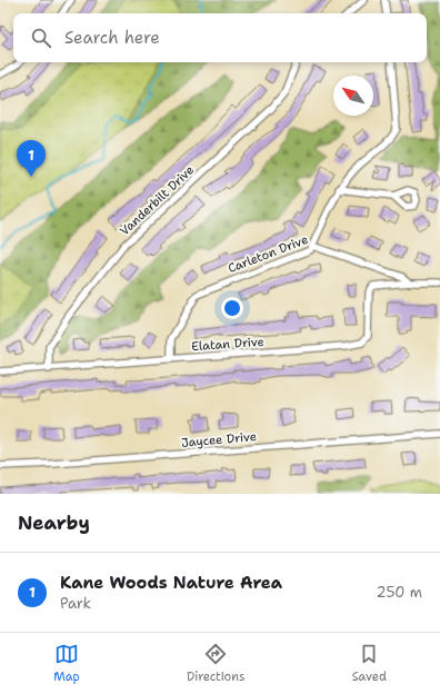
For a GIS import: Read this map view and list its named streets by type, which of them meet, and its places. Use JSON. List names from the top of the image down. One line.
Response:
{"streets":{"street":["Vanderbilt Drive","Carleton Drive","Elatan Drive","Jaycee Drive"]},"crossings":[["Vanderbilt Drive","Elatan Drive"],["Carleton Drive","Elatan Drive"]],"north":"top left","page":{"search":"Search here","pins":"1","heading":"Nearby","list":[{"mark":"1","name":"Kane Woods Nature Area","note":"Park","value":"250 m"}],"nav":["Map","Directions","Saved"]}}
